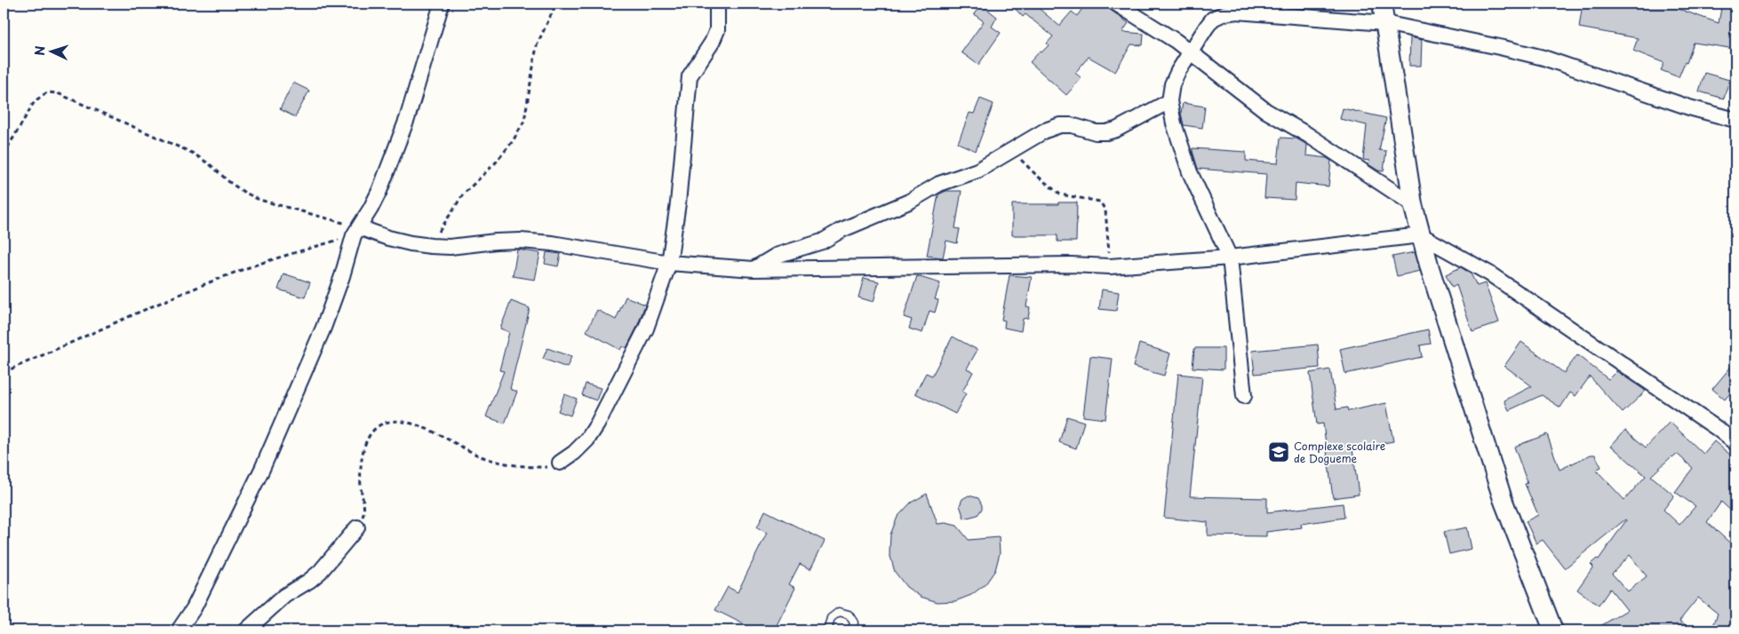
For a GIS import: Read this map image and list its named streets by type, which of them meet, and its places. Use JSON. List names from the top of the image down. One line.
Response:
{"places":{"school or university":["Complexe scolaire de Dogueme"]},"north":"left"}
